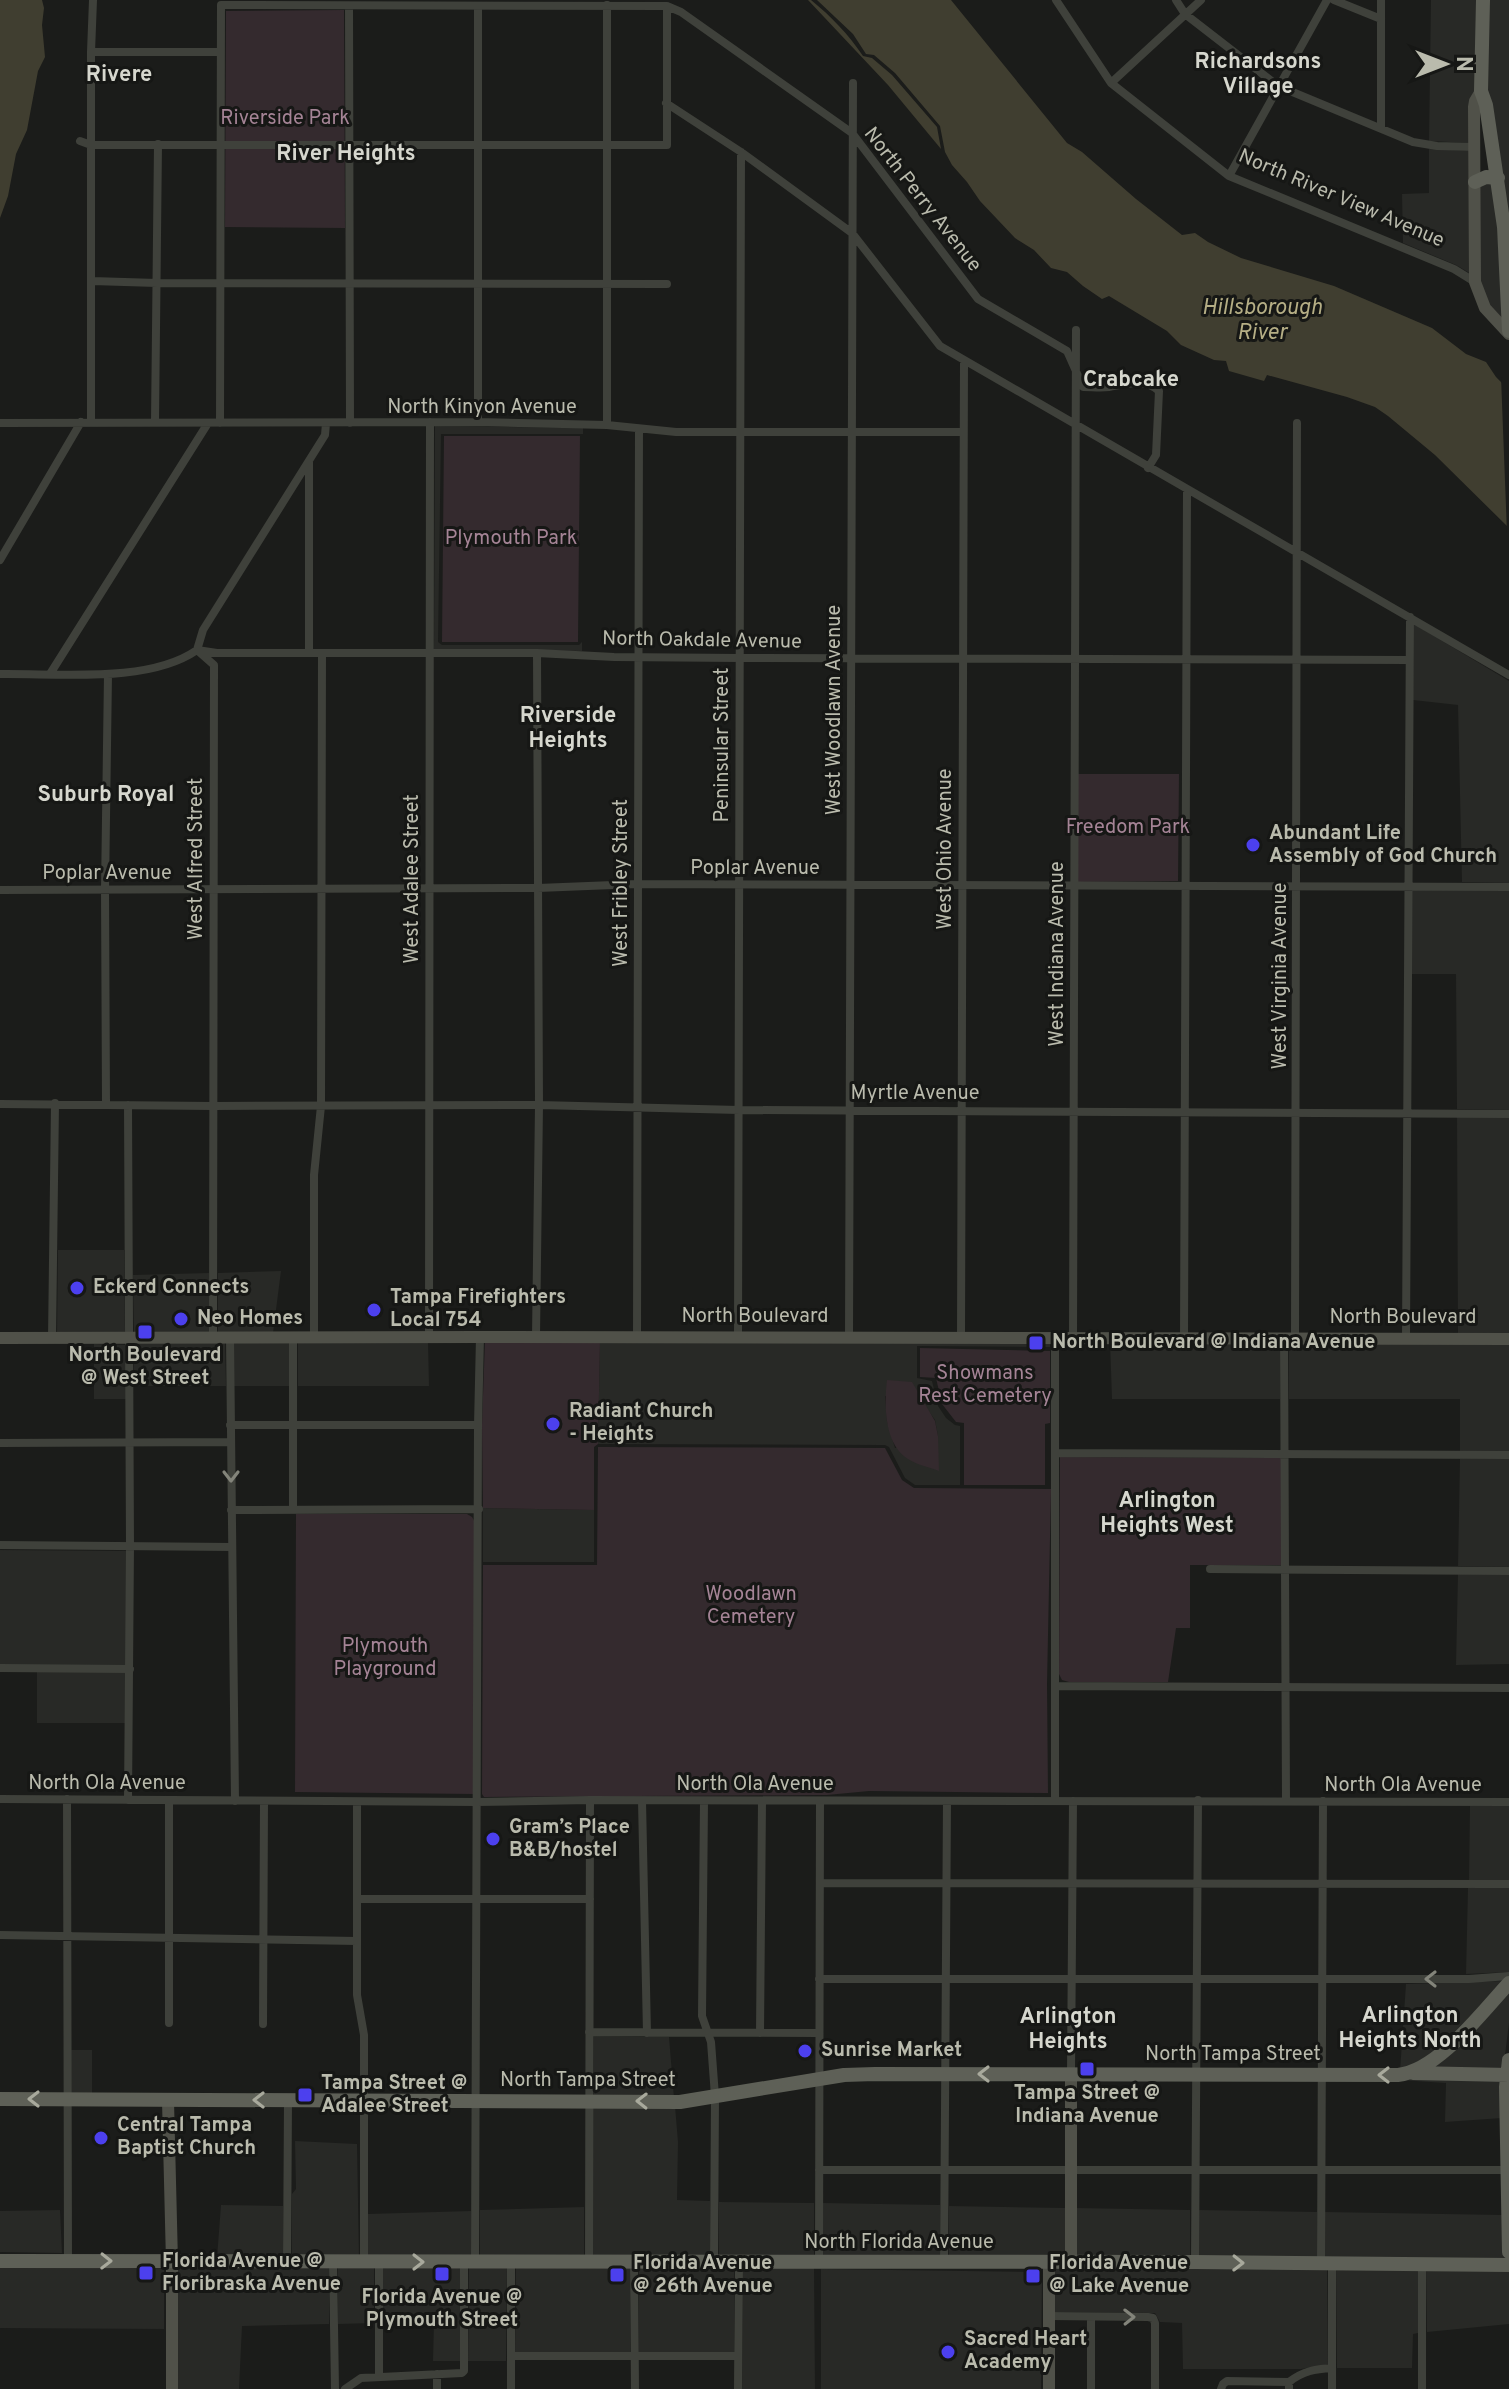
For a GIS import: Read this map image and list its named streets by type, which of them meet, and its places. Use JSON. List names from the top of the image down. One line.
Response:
{"streets":{"main road":["North Tampa Street","North Florida Avenue"],"street":["North River View Avenue","North Perry Avenue","North Kinyon Avenue","North Oakdale Avenue","West Woodlawn Avenue","Peninsular Street","West Ohio Avenue","West Alfred Street","Poplar Avenue","West Adalee Street","West Fribley Street","West Indiana Avenue","West Virginia Avenue","Myrtle Avenue","North Boulevard","North Ola Avenue"]},"crossings":[["North Perry Avenue","West Woodlawn Avenue"],["North Perry Avenue","West Indiana Avenue"],["North Kinyon Avenue","West Woodlawn Avenue"],["North Kinyon Avenue","Peninsular Street"],["North Kinyon Avenue","West Ohio Avenue"],["North Kinyon Avenue","West Adalee Street"],["North Kinyon Avenue","West Fribley Street"],["North Oakdale Avenue","West Woodlawn Avenue"],["North Oakdale Avenue","Peninsular Street"],["North Oakdale Avenue","West Ohio Avenue"],["North Oakdale Avenue","West Alfred Street"],["North Oakdale Avenue","West Adalee Street"],["North Oakdale Avenue","West Fribley Street"],["North Oakdale Avenue","West Indiana Avenue"],["North Oakdale Avenue","West Virginia Avenue"],["West Woodlawn Avenue","Poplar Avenue"],["West Woodlawn Avenue","Myrtle Avenue"],["West Woodlawn Avenue","North Boulevard"],["Peninsular Street","Poplar Avenue"],["Peninsular Street","Myrtle Avenue"],["Peninsular Street","North Boulevard"],["West Ohio Avenue","Poplar Avenue"],["West Ohio Avenue","Myrtle Avenue"],["West Ohio Avenue","North Boulevard"],["West Alfred Street","Poplar Avenue"],["West Alfred Street","Myrtle Avenue"],["West Alfred Street","North Boulevard"],["Poplar Avenue","West Adalee Street"],["Poplar Avenue","West Fribley Street"],["Poplar Avenue","West Indiana Avenue"],["Poplar Avenue","West Virginia Avenue"],["West Adalee Street","Myrtle Avenue"],["West Adalee Street","North Boulevard"],["West Fribley Street","Myrtle Avenue"],["West Fribley Street","North Boulevard"],["West Indiana Avenue","Myrtle Avenue"],["West Indiana Avenue","North Boulevard"],["West Virginia Avenue","Myrtle Avenue"],["West Virginia Avenue","North Boulevard"],["West Virginia Avenue","North Ola Avenue"]],"one_way":["North Tampa Street"],"districts":["Richardsons Village","Rivere","River Heights","Crabcake","Riverside Heights","Suburb Royal","Arlington Heights West","Arlington Heights North","Arlington Heights"],"water":["Hillsborough River"],"parks":["Riverside Park","Plymouth Park","Freedom Park","Showmans Rest Cemetery","Woodlawn Cemetery","Plymouth Playground"],"places":{"other":["Abundant Life Assembly of God Church","Eckerd Connects","Tampa Firefighters Local 754","Neo Homes","Radiant Church - Heights","Gram’s Place B&B/hostel","Sunrise Market","Central Tampa Baptist Church","Sacred Heart Academy"],"transit":["North Boulevard @ West Street","North Boulevard @ Indiana Avenue","Tampa Street @ Indiana Avenue","Tampa Street @ Adalee Street","Florida Avenue @ Floribraska Avenue","Florida Avenue @ Plymouth Street","Florida Avenue @ 26th Avenue","Florida Avenue @ Lake Avenue"]},"north":"right"}
